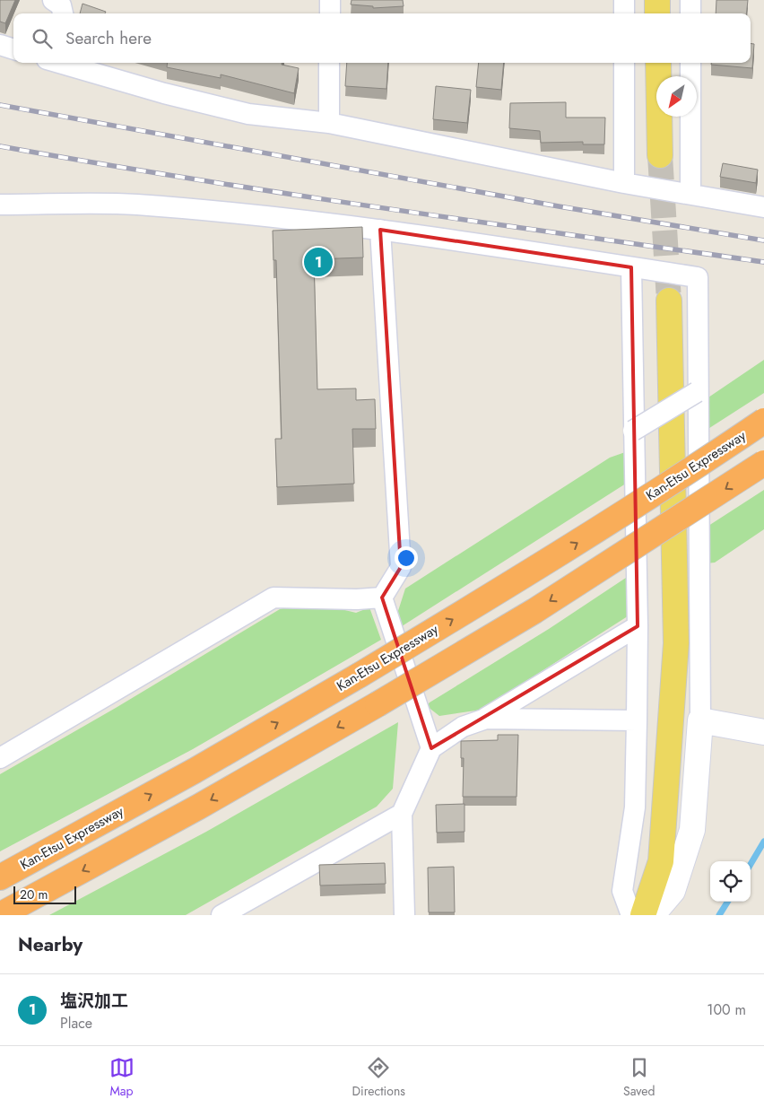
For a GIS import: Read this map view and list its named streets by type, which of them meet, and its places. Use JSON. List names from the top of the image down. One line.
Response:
{"streets":{"highway":["Kan-Etsu Expressway"]},"scale_bar":"20 m","north":"bottom left","page":{"search":"Search here","pins":"1","scale":"20 m","heading":"Nearby","list":[{"mark":"1","name":"塩沢加工","note":"Place","value":"100 m"}],"nav":["Map","Directions","Saved"]}}
